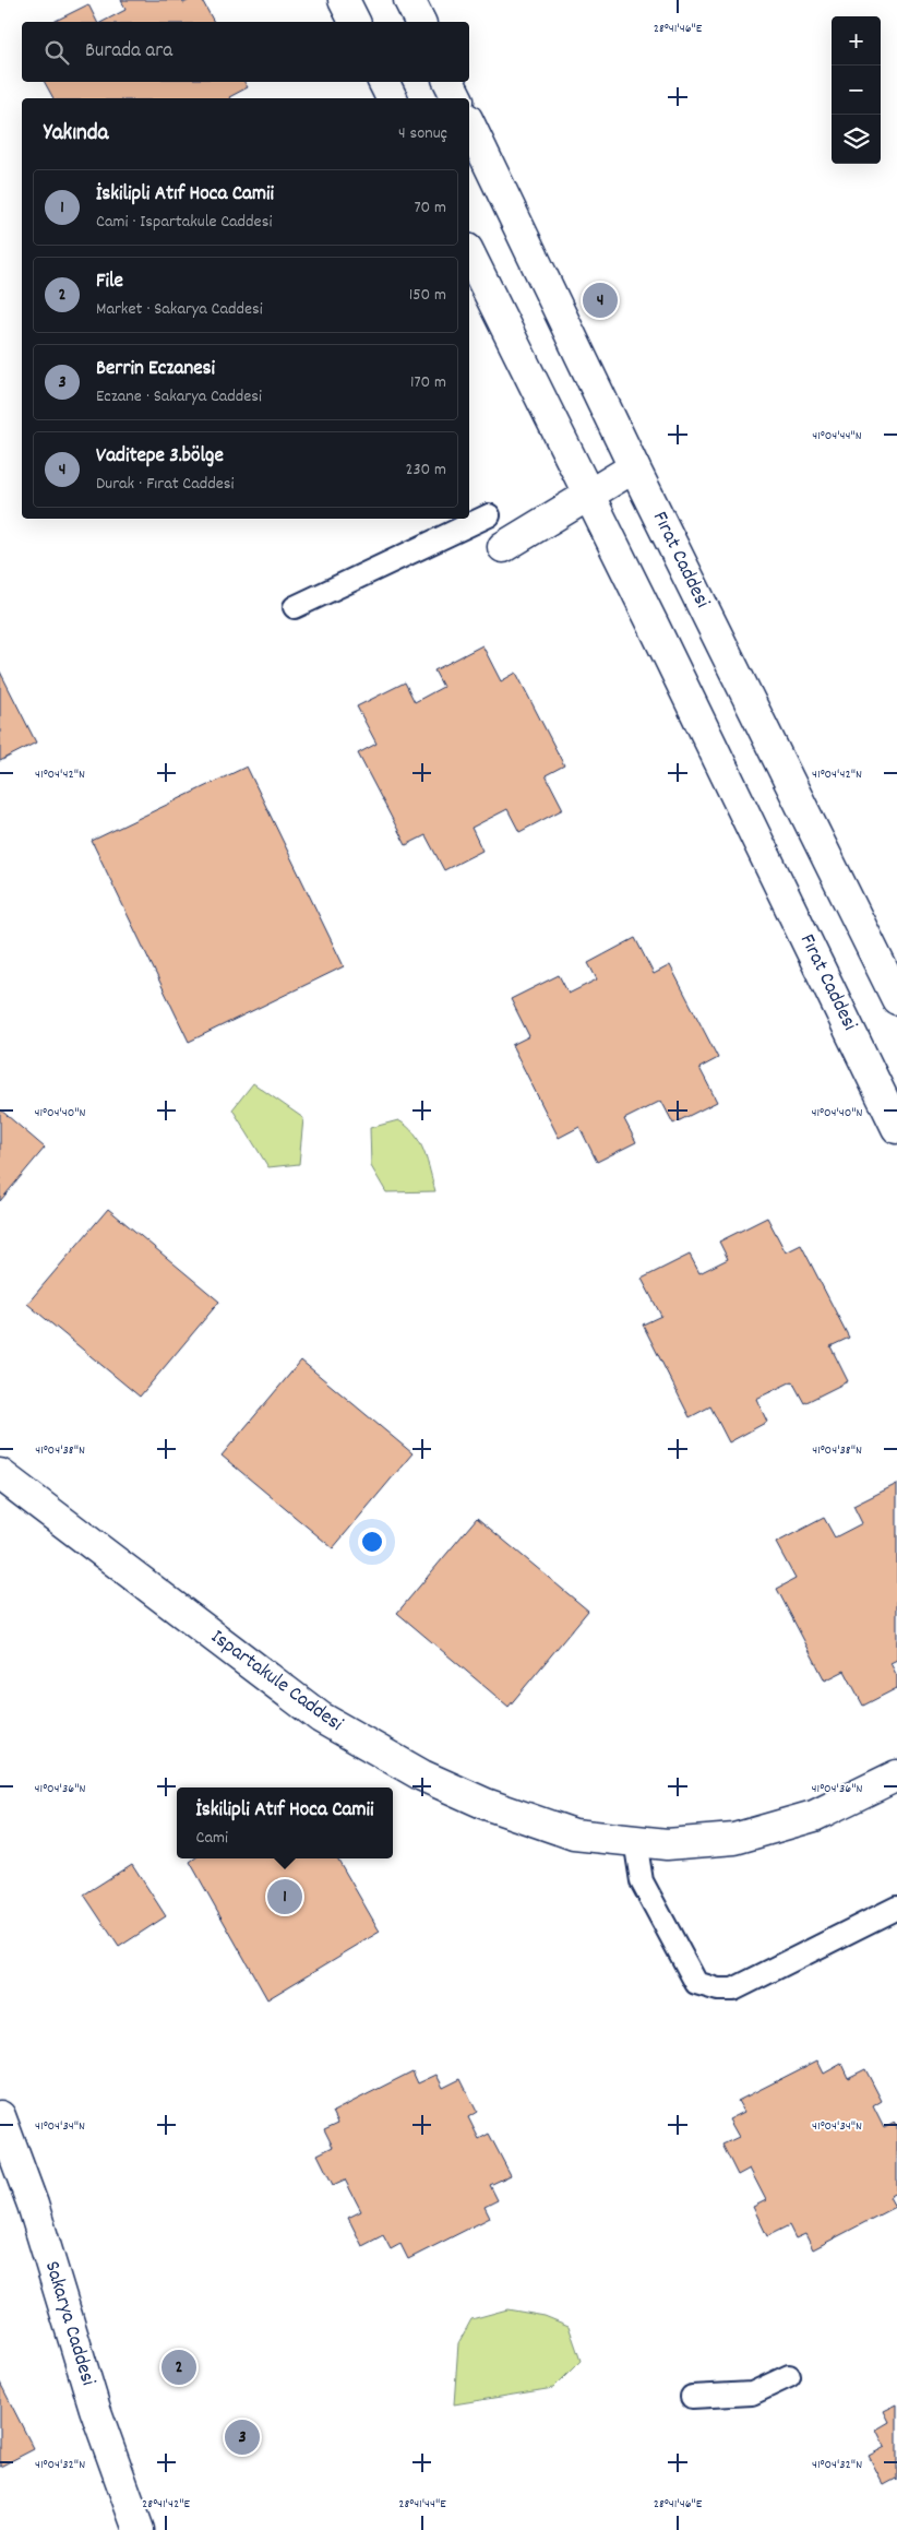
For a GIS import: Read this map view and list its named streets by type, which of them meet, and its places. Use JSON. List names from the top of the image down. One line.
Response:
{"streets":{"main road":["Fırat Caddesi","Ispartakule Caddesi","Sakarya Caddesi"]},"page":{"map_buttons":["+","−"],"search":"Burada ara","heading":["Yakında","4 sonuç"],"list":[{"mark":"1","name":"İskilipli Atıf Hoca Camii","note":"Cami · Ispartakule Caddesi","value":"70 m"},{"mark":"2","name":"File","note":"Market · Sakarya Caddesi","value":"150 m"},{"mark":"3","name":"Berrin Eczanesi","note":"Eczane · Sakarya Caddesi","value":"170 m"},{"mark":"4","name":"Vaditepe 3.bölge","note":"Durak · Fırat Caddesi","value":"230 m"}],"pins":["4","1","2","3"],"popup":["İskilipli Atıf Hoca Camii","Cami"]},"coordinates":["28°41'46\"E","41°04'44\"N","41°04'42\"N","41°04'40\"N","41°04'38\"N","41°04'36\"N","41°04'34\"N","41°04'32\"N","28°41'42\"E","28°41'44\"E"]}
